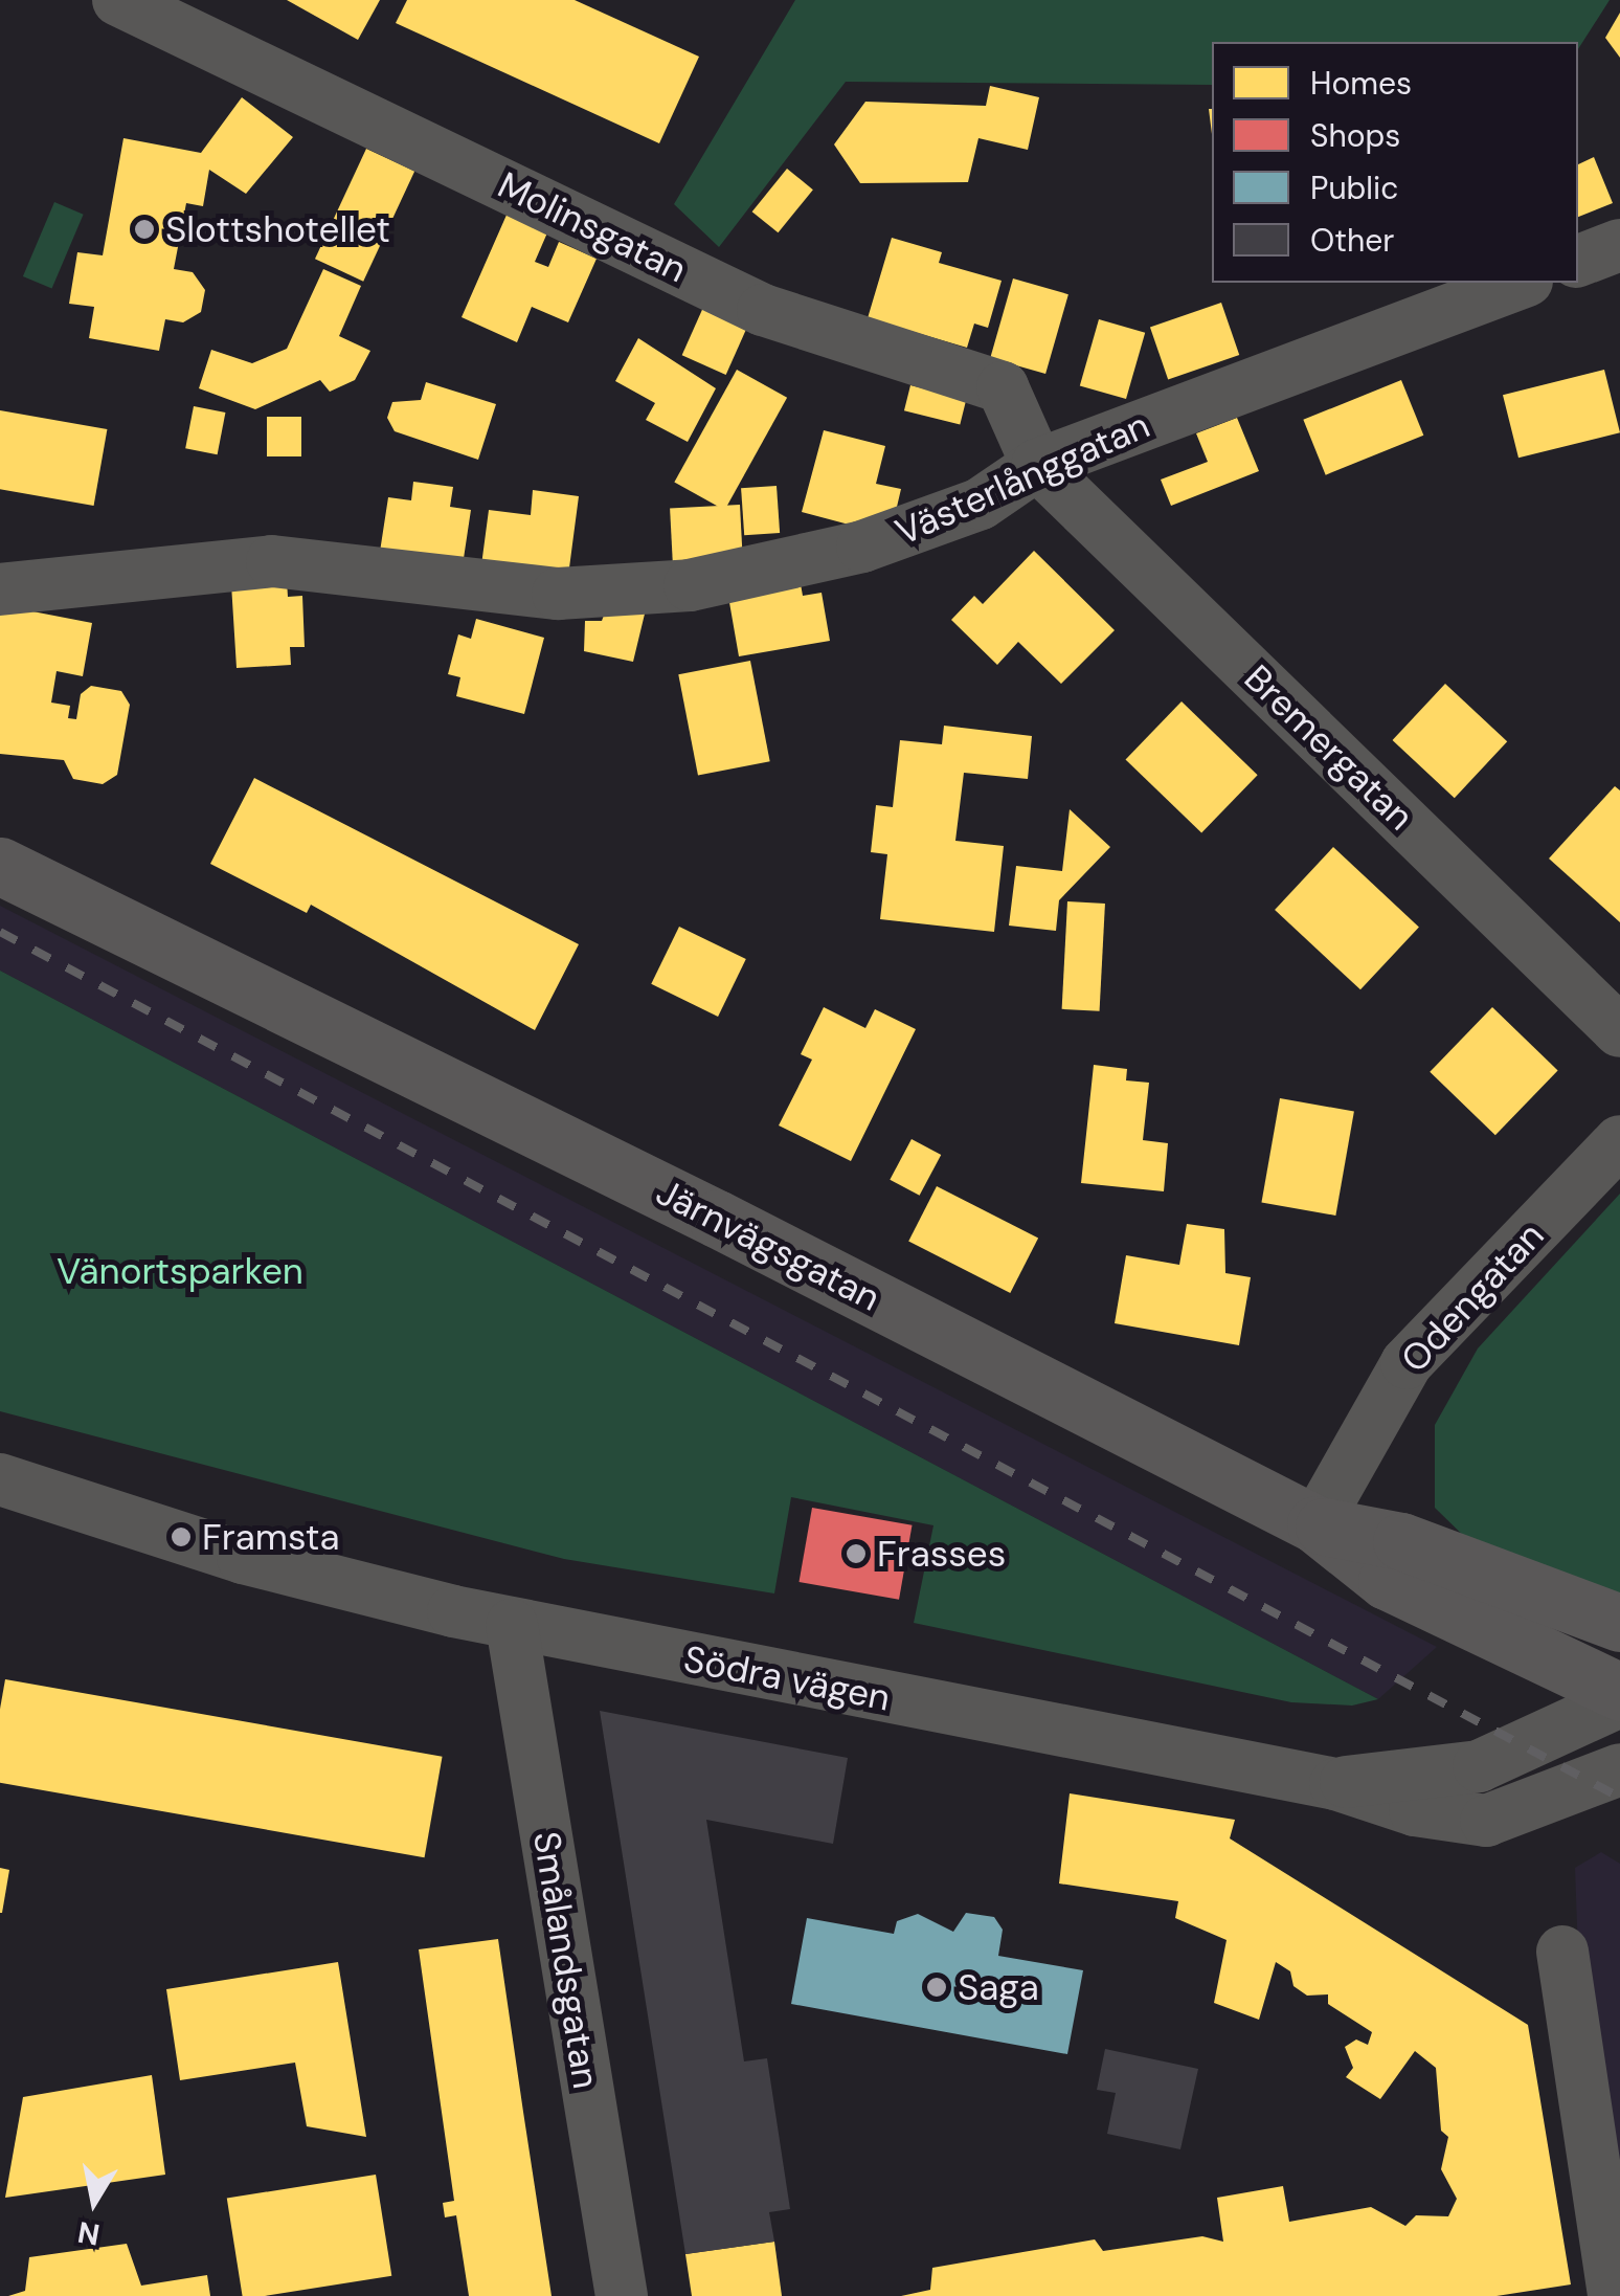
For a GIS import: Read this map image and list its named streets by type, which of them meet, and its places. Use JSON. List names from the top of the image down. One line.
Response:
{"streets":{"main road":["Järnvägsgatan"],"street":["Molinsgatan","Västerlånggatan","Bremergatan","Odengatan","Södra vägen","Smålandsgatan"]},"crossings":[["Molinsgatan","Västerlånggatan"],["Molinsgatan","Bremergatan"],["Västerlånggatan","Bremergatan"],["Järnvägsgatan","Odengatan"],["Södra vägen","Smålandsgatan"]],"parks":["Vänortsparken"],"places":["Slottshotellet","Framsta","Frasses","Saga"],"legend":["Homes","Shops","Public","Other"],"north":"bottom"}
